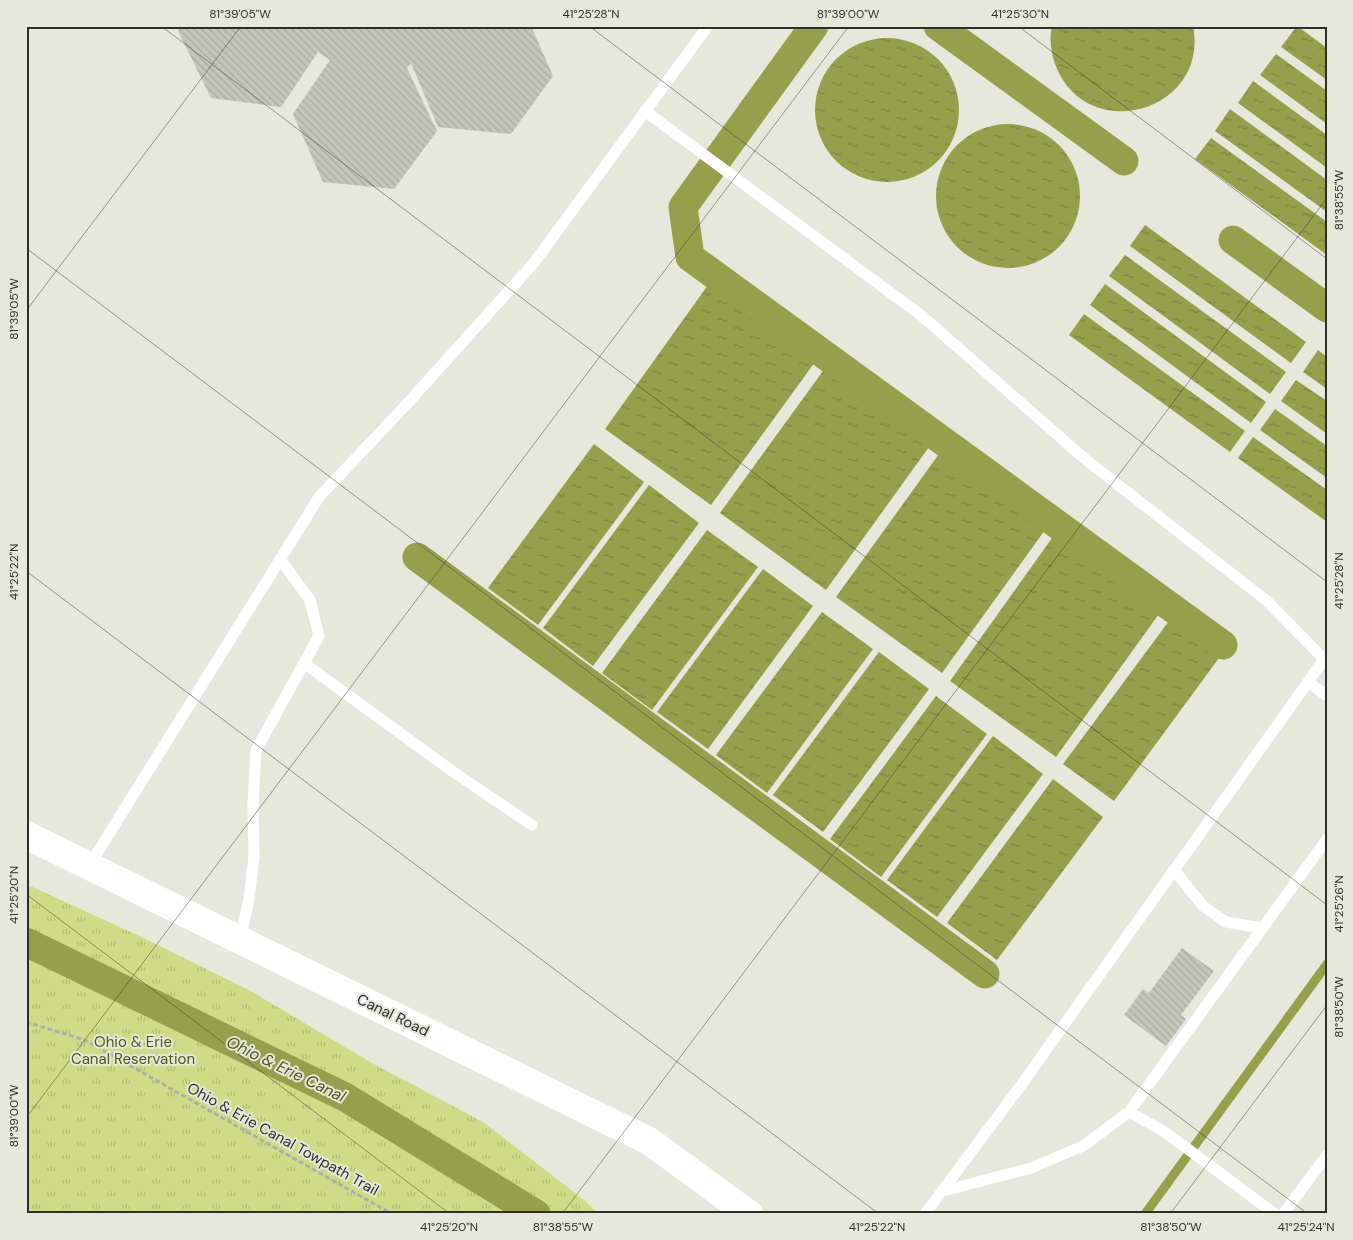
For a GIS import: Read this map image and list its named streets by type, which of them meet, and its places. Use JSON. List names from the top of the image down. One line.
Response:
{"streets":{"street":["Canal Road"],"path":["Ohio & Erie Canal Towpath Trail"]},"water":["Ohio & Erie Canal"],"parks":["Ohio & Erie Canal Reservation"],"coordinates":["81°39'05\"W","41°25'28\"N","81°39'00\"W","41°25'30\"N","81°38'55\"W","41°25'22\"N","41°25'20\"N","41°25'26\"N","81°38'50\"W","41°25'24\"N"]}
